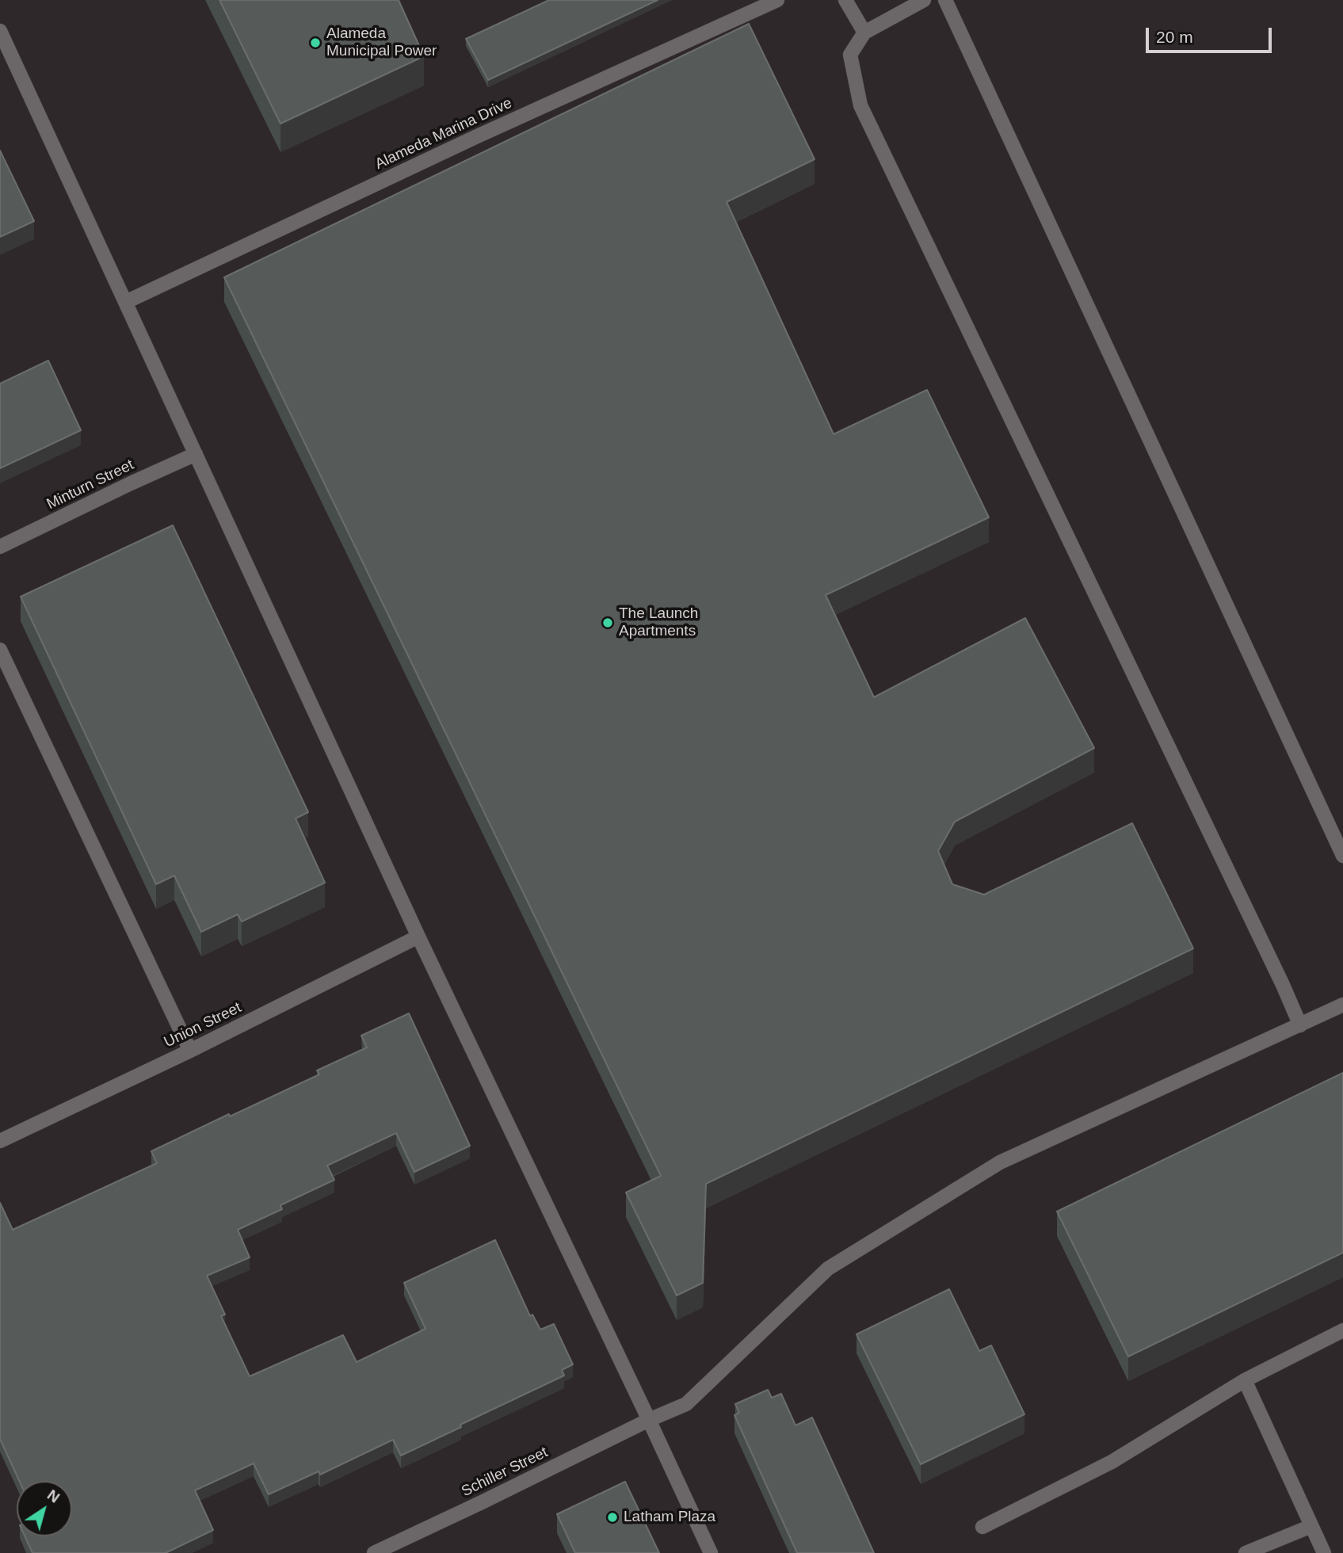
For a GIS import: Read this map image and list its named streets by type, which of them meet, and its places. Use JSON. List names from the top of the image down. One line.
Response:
{"streets":{"street":["Alameda Marina Drive","Minturn Street","Union Street","Schiller Street"]},"places":["Alameda Municipal Power","The Launch Apartments","Latham Plaza"],"scale_bar":"20 m","north":"top right"}
